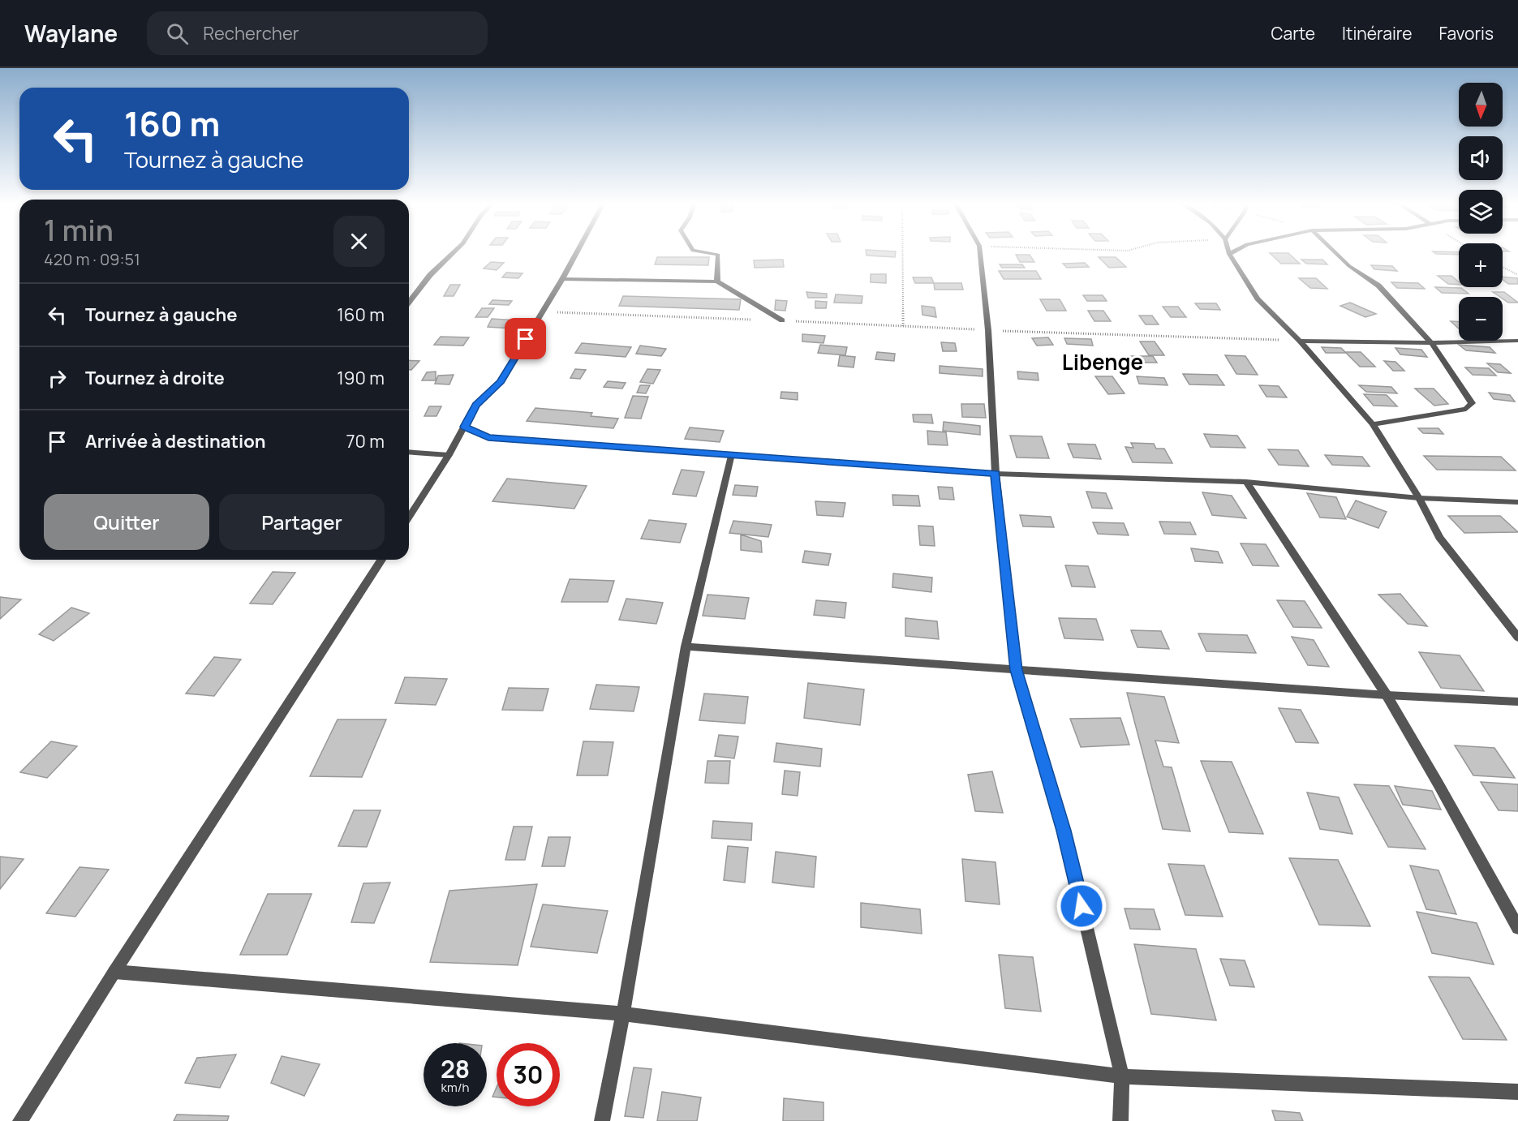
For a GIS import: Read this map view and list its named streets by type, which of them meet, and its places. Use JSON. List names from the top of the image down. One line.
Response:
{"districts":["Libenge"],"north":"bottom","page":{"header":"Waylane","search":"Rechercher","nav":["Carte","Itinéraire","Favoris"],"map_buttons":["+","−"],"turn":["160 m","Tournez à gauche"],"heading":["1 min","420 m · 09:51"],"list":[{"name":"Tournez à gauche","value":"160 m"},{"name":"Tournez à droite","value":"190 m"},{"name":"Arrivée à destination","value":"70 m"}],"buttons":["Quitter","Partager"],"speed":"28 km/h","limit":"30"}}
